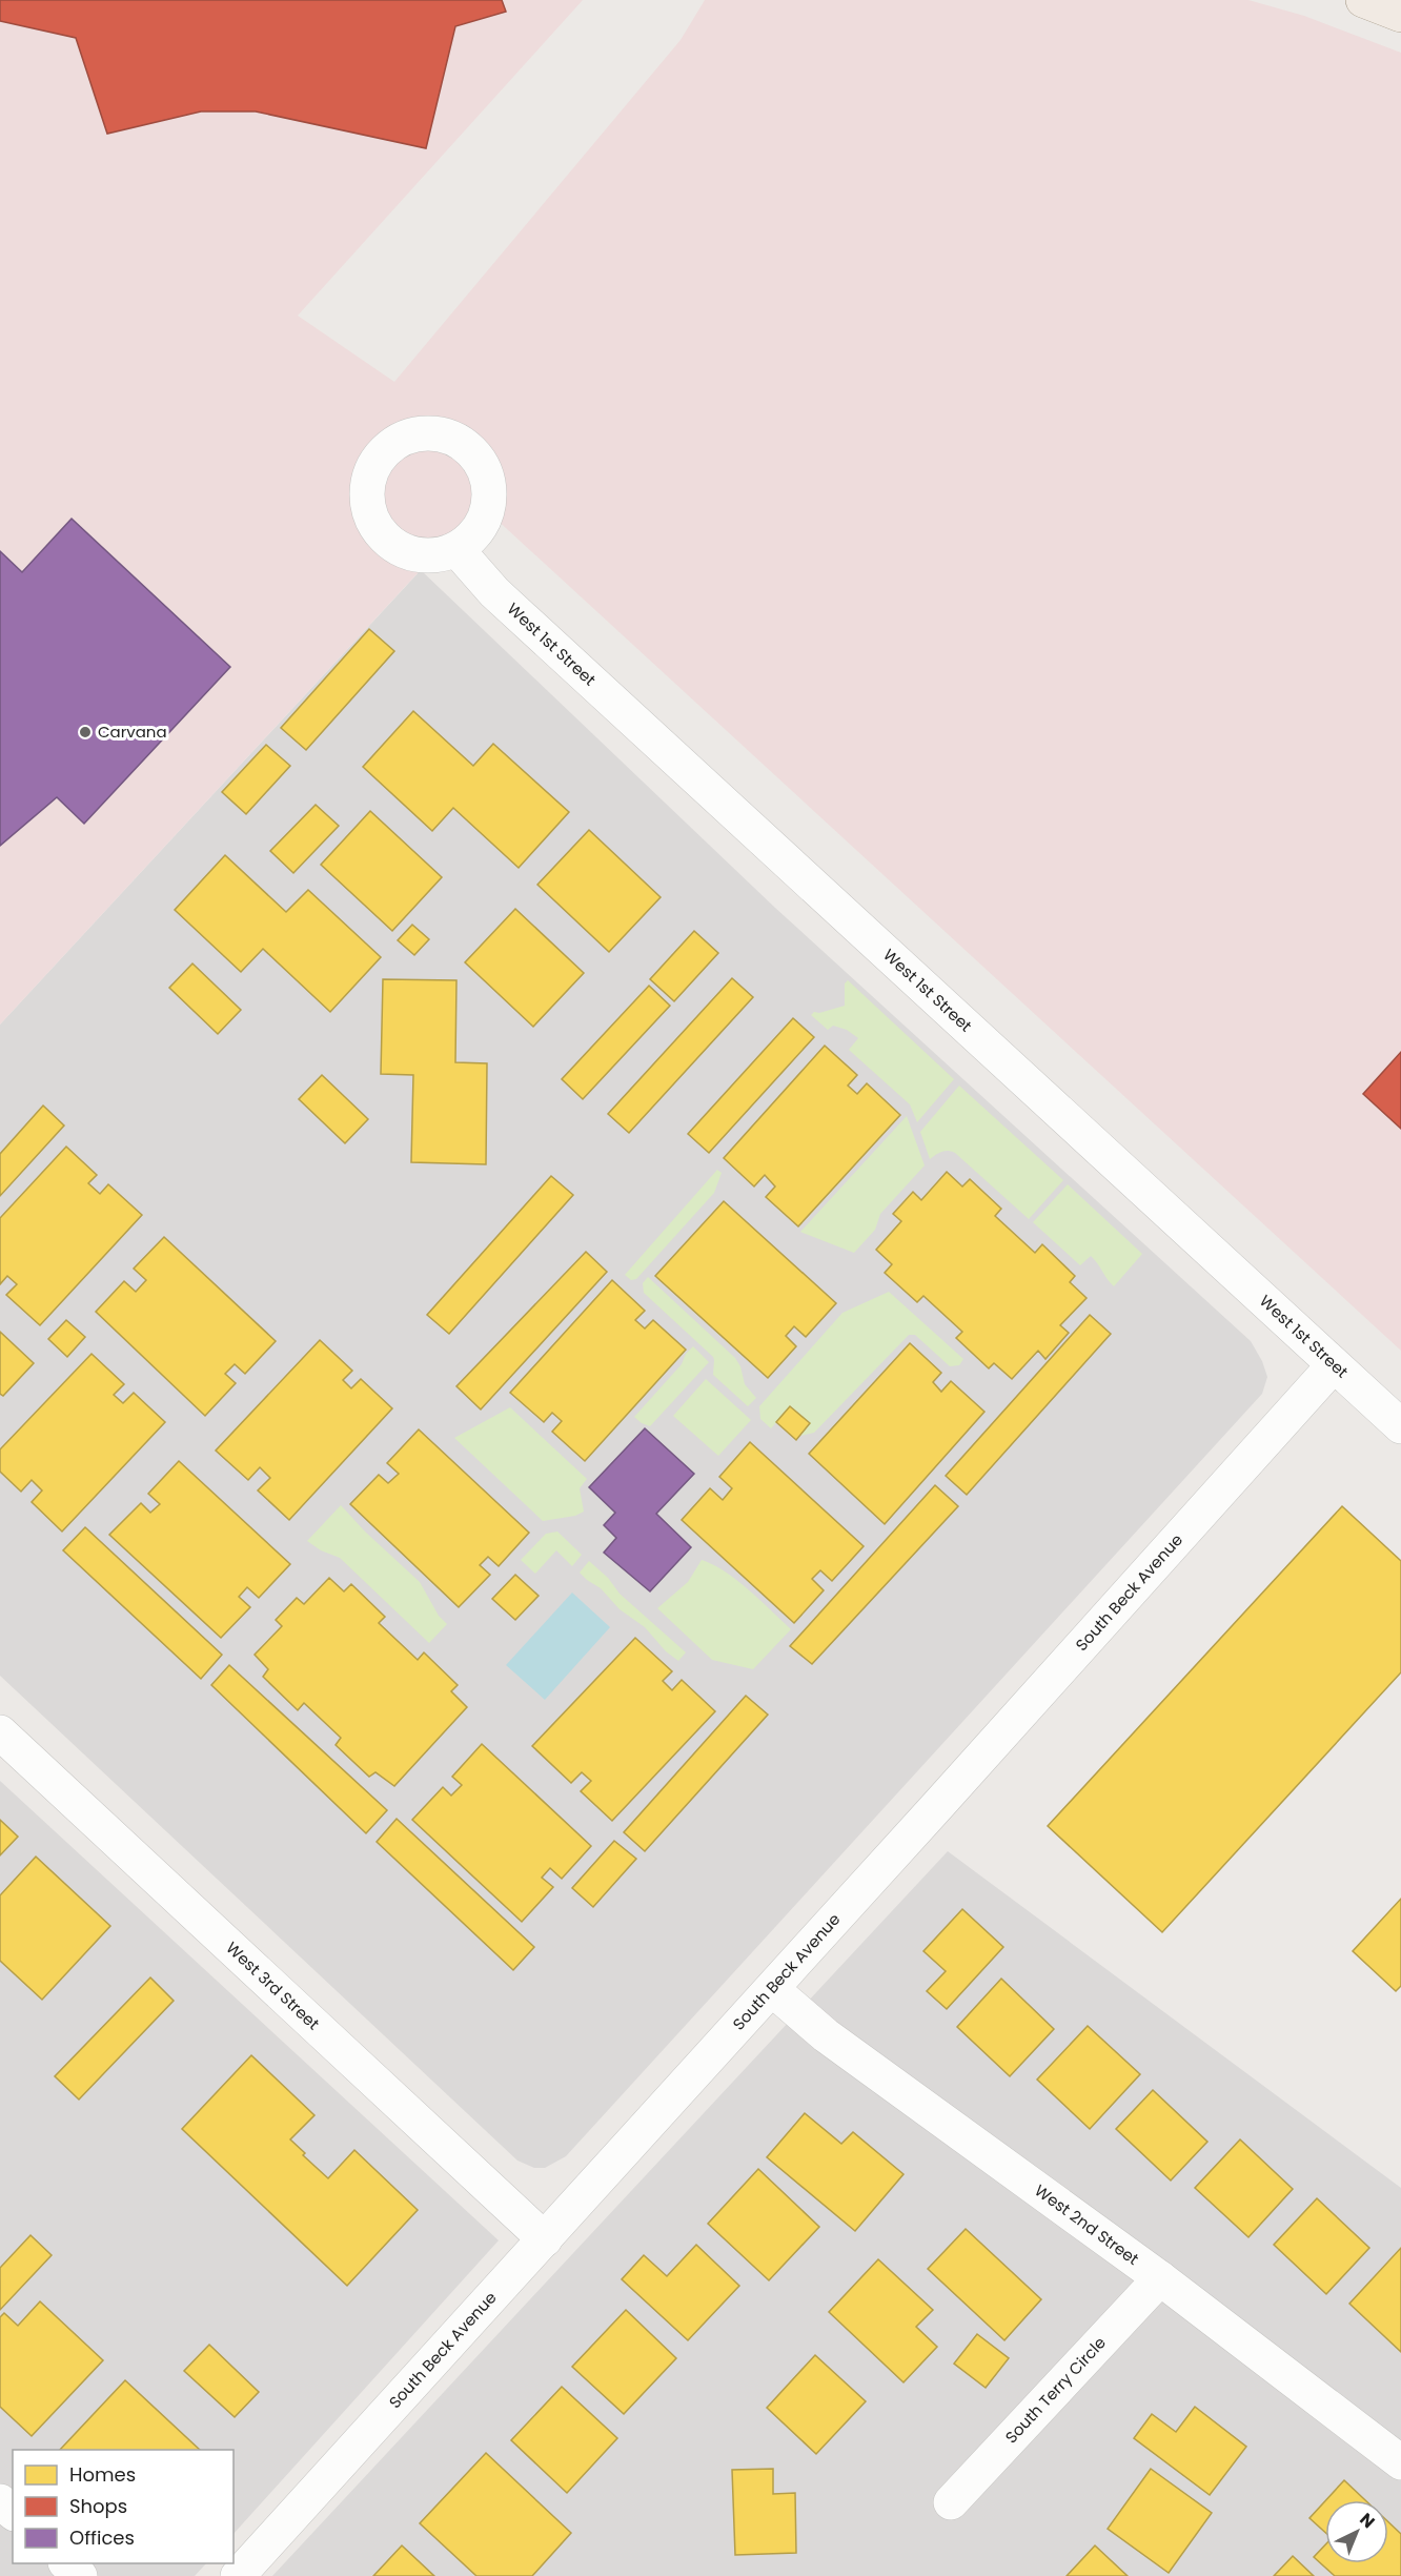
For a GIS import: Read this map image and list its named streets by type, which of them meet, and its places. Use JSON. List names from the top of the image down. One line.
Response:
{"streets":{"street":["West 1st Street","South Beck Avenue","West 3rd Street","West 2nd Street","South Terry Circle"]},"crossings":[["West 1st Street","South Beck Avenue"],["South Beck Avenue","West 3rd Street"],["South Beck Avenue","West 2nd Street"],["West 2nd Street","South Terry Circle"]],"places":["Carvana"],"legend":["Homes","Shops","Offices"],"north":"top right"}
